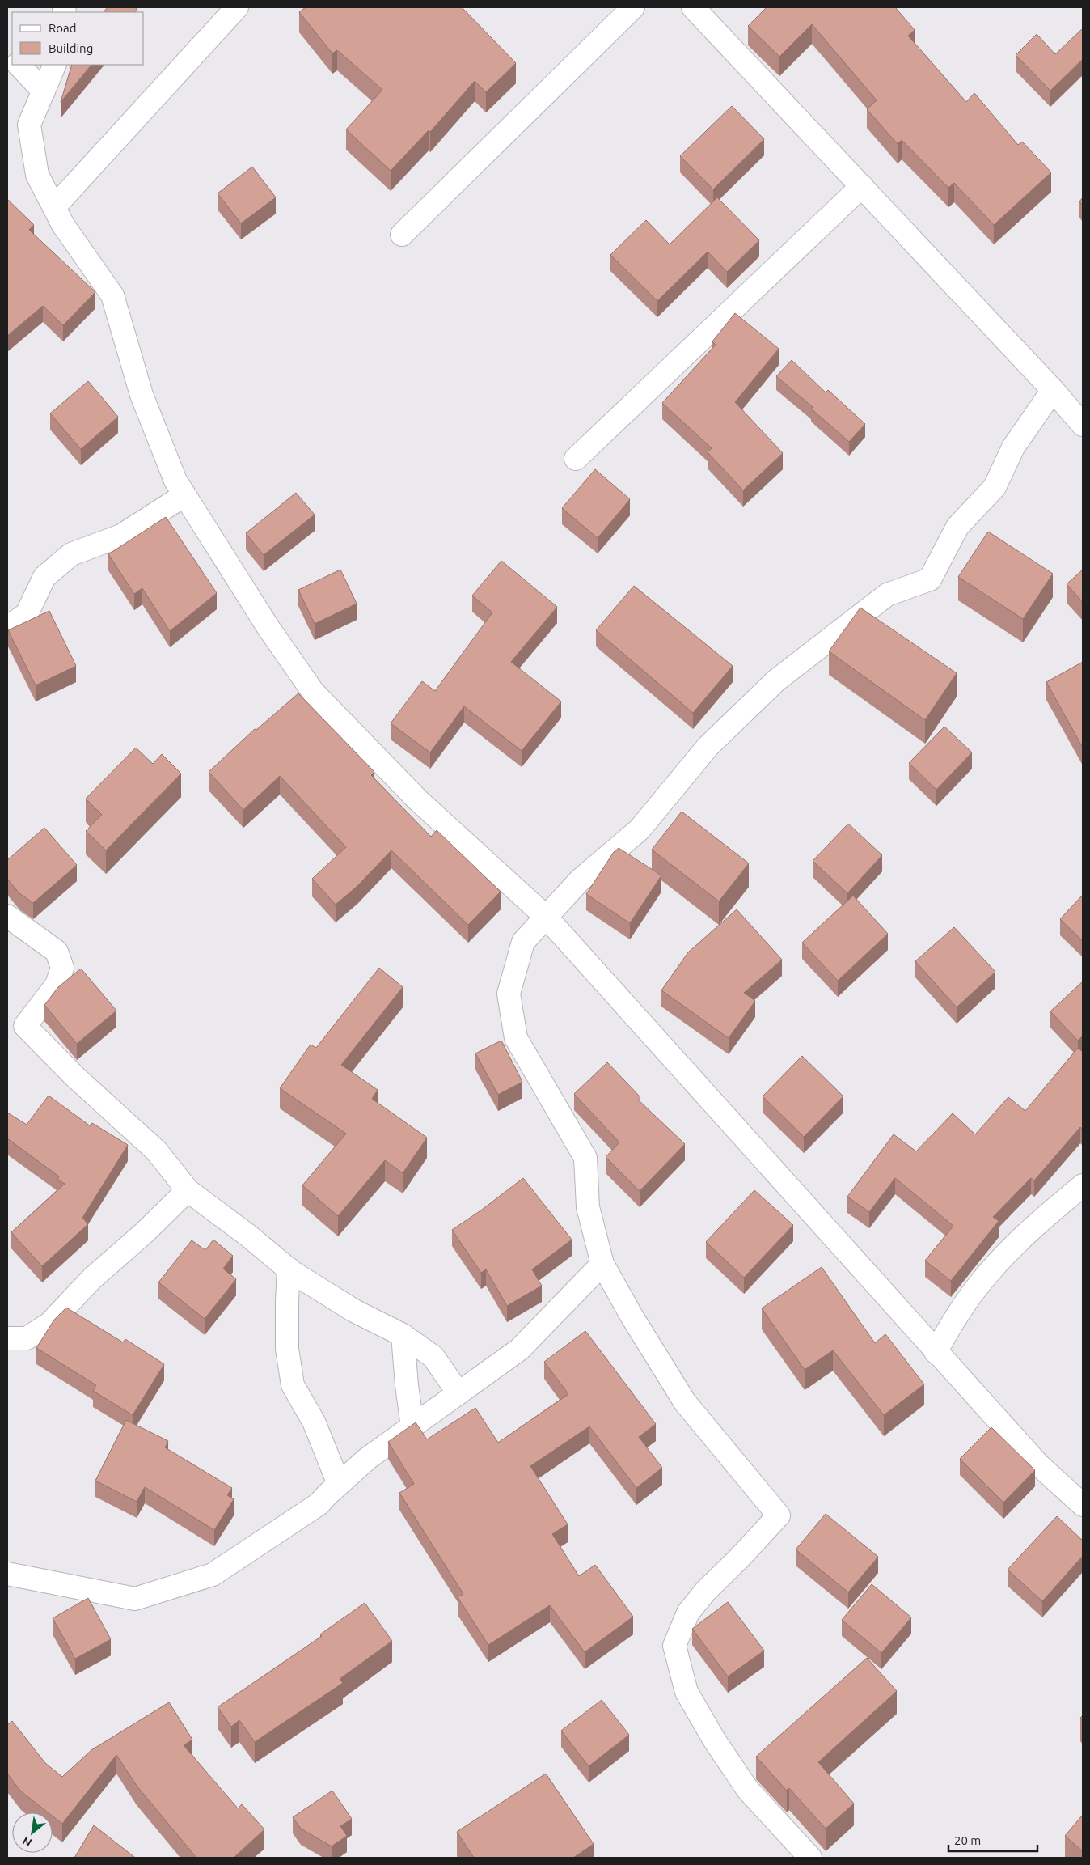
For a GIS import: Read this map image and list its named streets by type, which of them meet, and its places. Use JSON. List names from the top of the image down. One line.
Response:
{"legend":["Road","Building"],"scale_bar":"20 m","north":"bottom left"}
